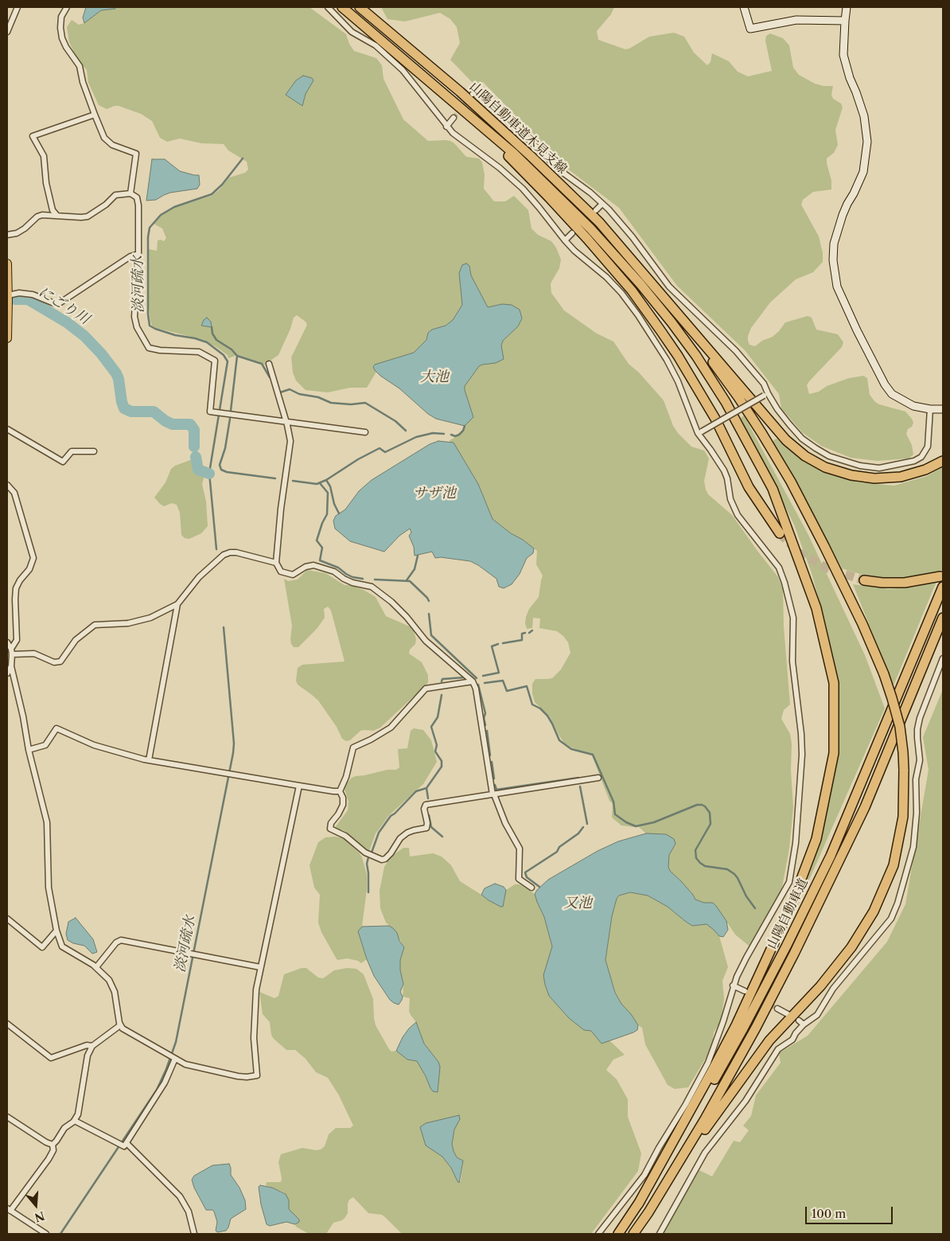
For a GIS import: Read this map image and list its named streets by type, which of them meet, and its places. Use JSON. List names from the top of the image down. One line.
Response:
{"streets":{"highway":["山陽自動車道木見支線","山陽自動車道"]},"water":["淡河疏水","にごり川","大池","サザ池","又池"],"scale_bar":"100 m","north":"bottom"}
